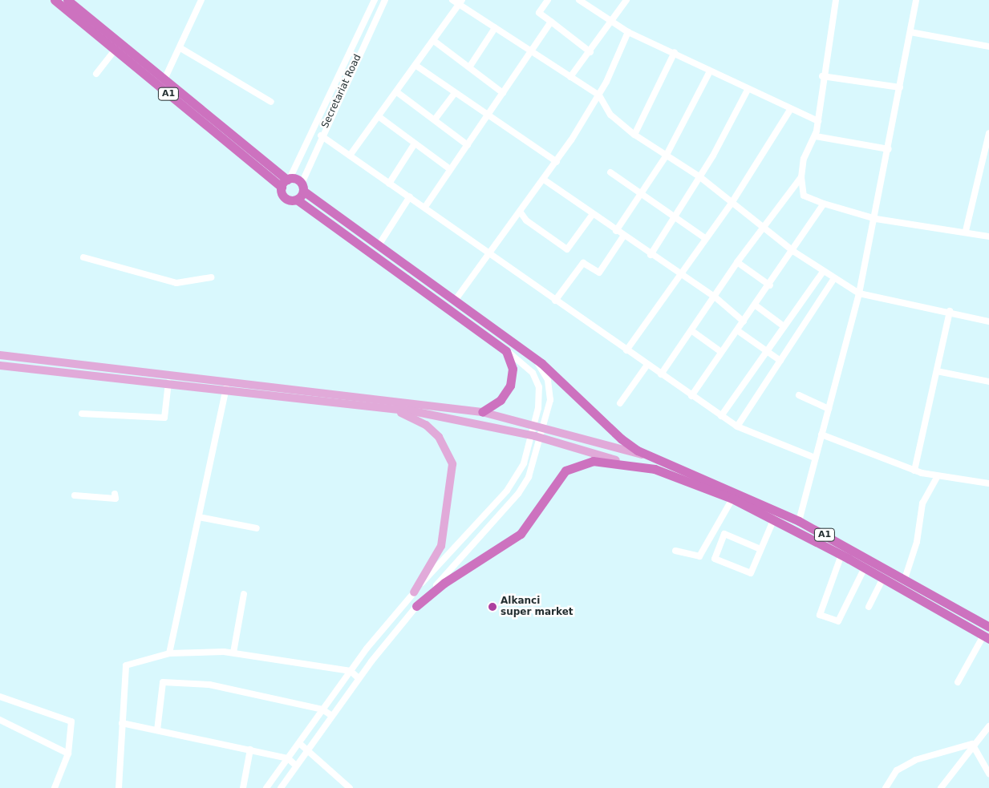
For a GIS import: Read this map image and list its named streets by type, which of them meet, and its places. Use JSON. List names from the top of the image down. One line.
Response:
{"streets":{"highway":["A1"],"street":["Secretariat Road"]},"crossings":[["Secretariat Road","A1"]],"places":["Alkanci super market"]}
